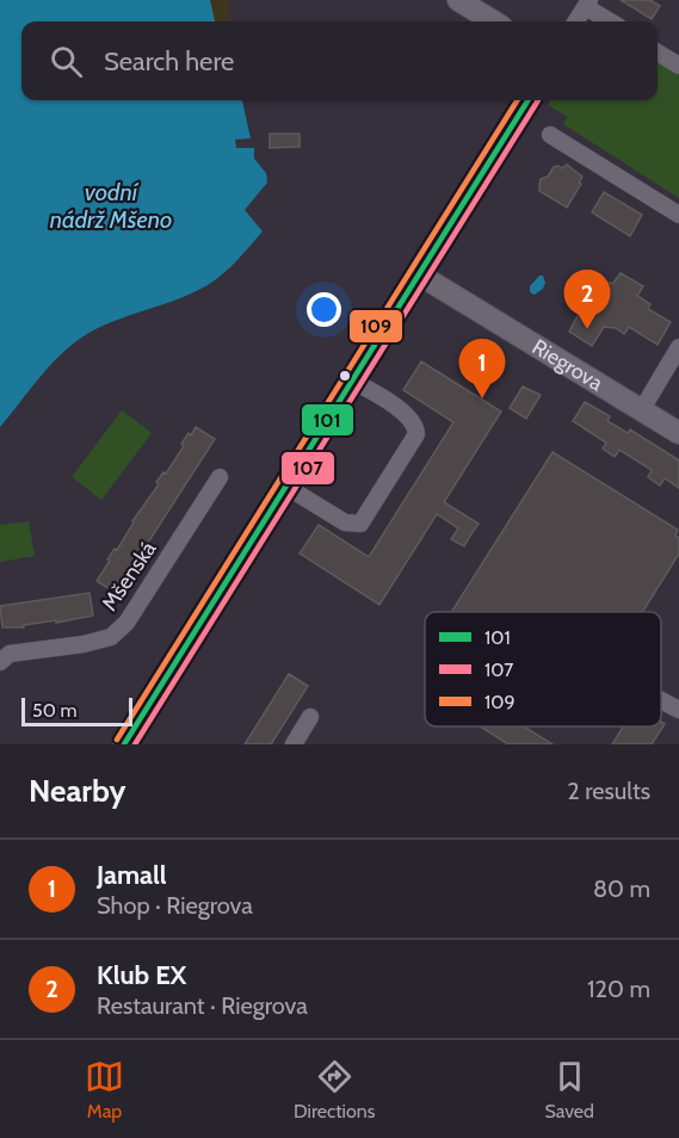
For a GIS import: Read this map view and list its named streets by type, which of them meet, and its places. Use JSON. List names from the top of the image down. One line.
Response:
{"streets":{"street":["Riegrova","Mšenská"]},"water":["vodní nádrž Mšeno"],"lines":["transit line 101","transit line 107","transit line 109"],"legend":["101","107","109"],"scale_bar":"50 m","page":{"search":"Search here","pins":["2","1"],"scale":"50 m","heading":["Nearby","2 results"],"list":[{"mark":"1","name":"Jamall","note":"Shop · Riegrova","value":"80 m"},{"mark":"2","name":"Klub EX","note":"Restaurant · Riegrova","value":"120 m"}],"nav":["Map","Directions","Saved"]}}
